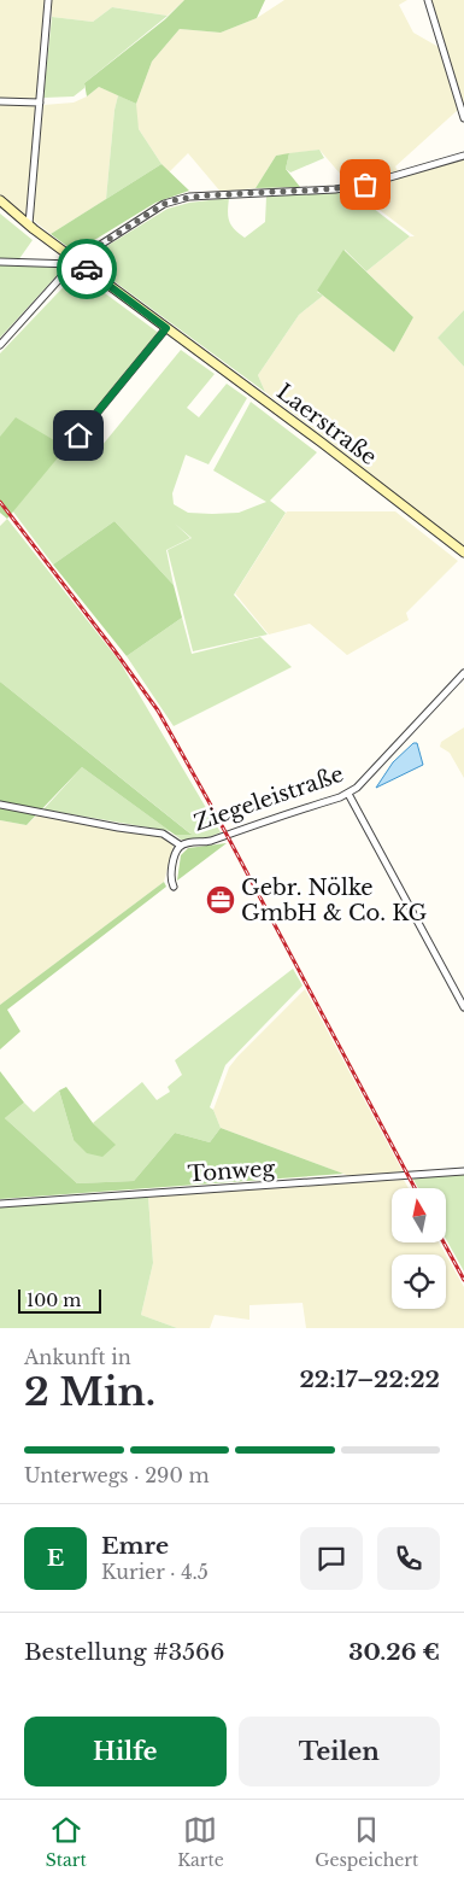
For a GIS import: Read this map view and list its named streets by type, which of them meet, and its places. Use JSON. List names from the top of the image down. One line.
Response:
{"streets":{"main road":["Laerstraße"],"street":["Ziegeleistraße","Tonweg"]},"places":{"office":["Gebr. Nölke GmbH & Co. KG"]},"scale_bar":"100 m","north":"top","page":{"scale":"100 m","heading":["2 Min.","Ankunft in","22:17–22:22"],"panel":["Emre","Kurier · 4.5","Bestellung #3566","30.26 €"],"bar":"Unterwegs · 290 m","round":"E","buttons":["Hilfe","Teilen"],"tabs":["Start","Karte","Gespeichert"]}}
